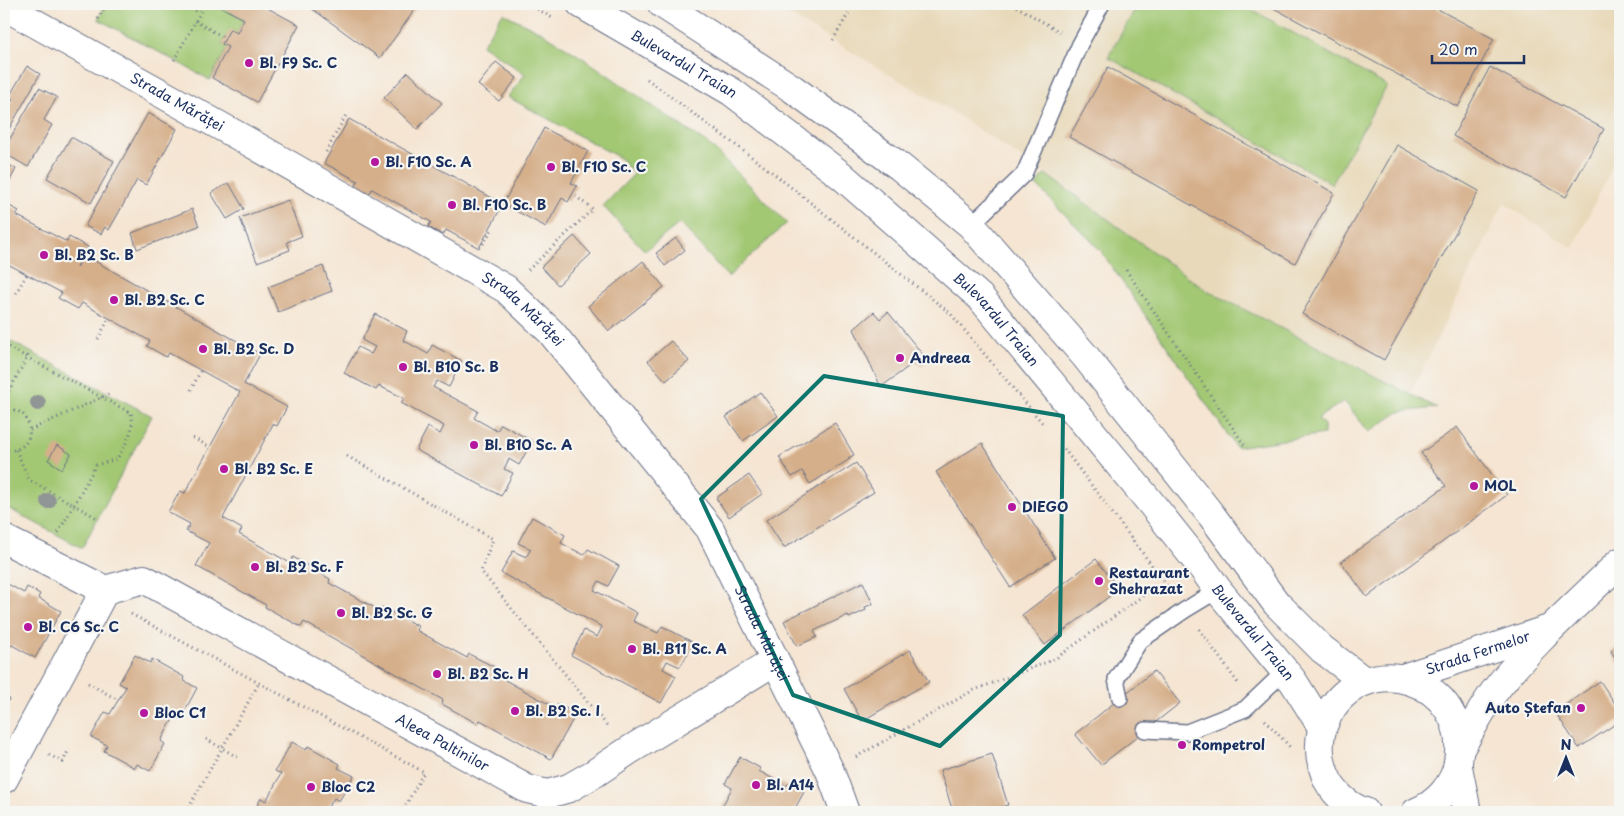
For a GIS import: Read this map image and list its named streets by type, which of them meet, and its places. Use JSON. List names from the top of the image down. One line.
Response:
{"streets":{"street":["Bulevardul Traian","Strada Mărăței","Strada Fermelor","Aleea Paltinilor"]},"crossings":[["Strada Mărăței","Aleea Paltinilor"]],"places":["Bl. F9 Sc. C","Bl. F10 Sc. A","Bl. F10 Sc. C","Bl. F10 Sc. B","Bl. B2 Sc. B","Bl. B2 Sc. C","Bl. B2 Sc. D","Andreea","Bl. B10 Sc. B","Bl. B10 Sc. A","Bl. B2 Sc. E","MOL","DIEGO","Bl. B2 Sc. F","Restaurant Shehrazat","Bl. B2 Sc. G","Bl. C6 Sc. C","Bl. B11 Sc. A","Bl. B2 Sc. H","Auto Ștefan","Bl. B2 Sc. I","Bloc C1","Rompetrol","Bl. A14","Bloc C2"],"scale_bar":"20 m","north":"top"}
